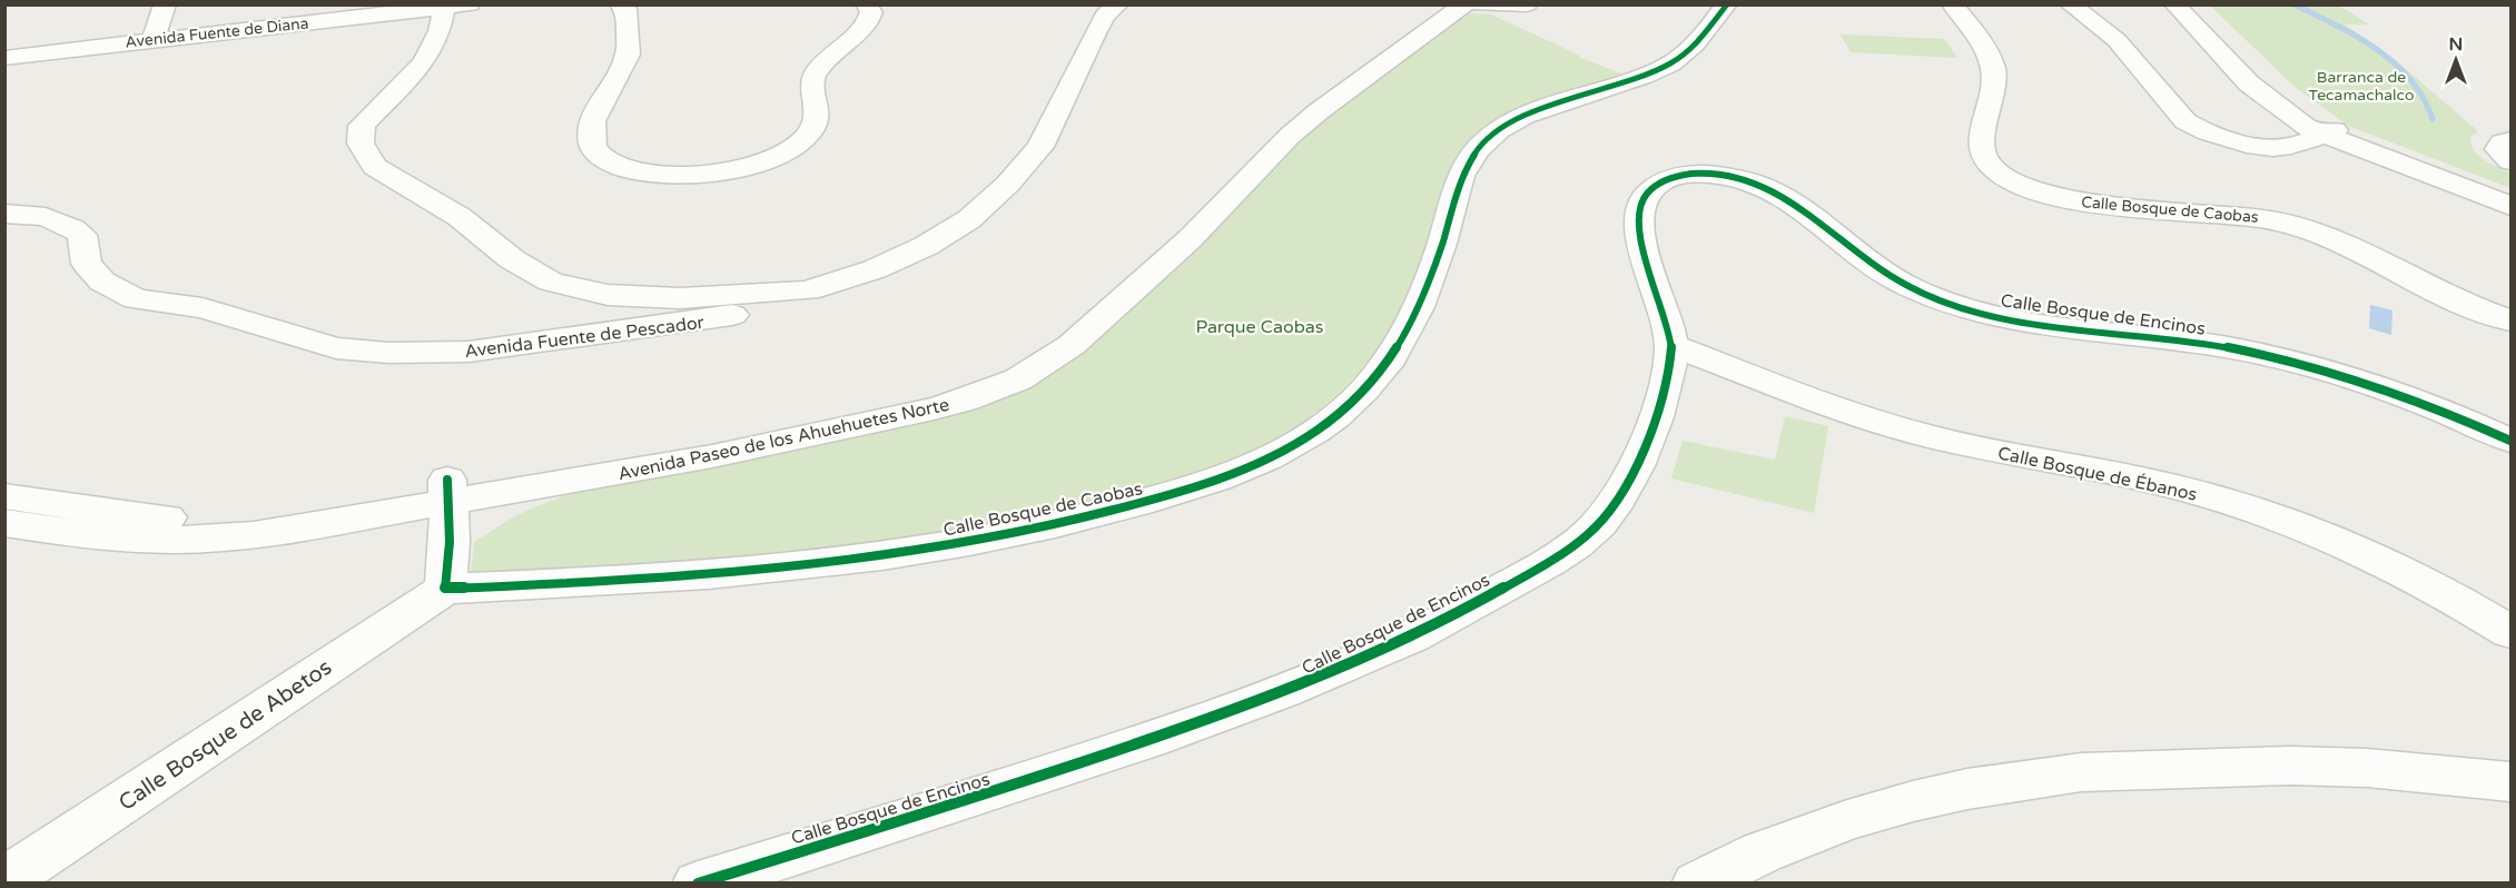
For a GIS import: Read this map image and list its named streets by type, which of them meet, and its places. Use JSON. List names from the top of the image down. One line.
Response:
{"streets":{"street":["Avenida Fuente de Diana","Calle Bosque de Caobas","Calle Bosque de Encinos","Avenida Fuente de Pescador","Avenida Paseo de los Ahuehuetes Norte","Calle Bosque de Ébanos","Calle Bosque de Abetos"]},"crossings":[["Calle Bosque de Caobas","Calle Bosque de Abetos"],["Calle Bosque de Encinos","Calle Bosque de Ébanos"]],"parks":["Barranca de Tecamachalco","Parque Caobas"],"north":"top"}
